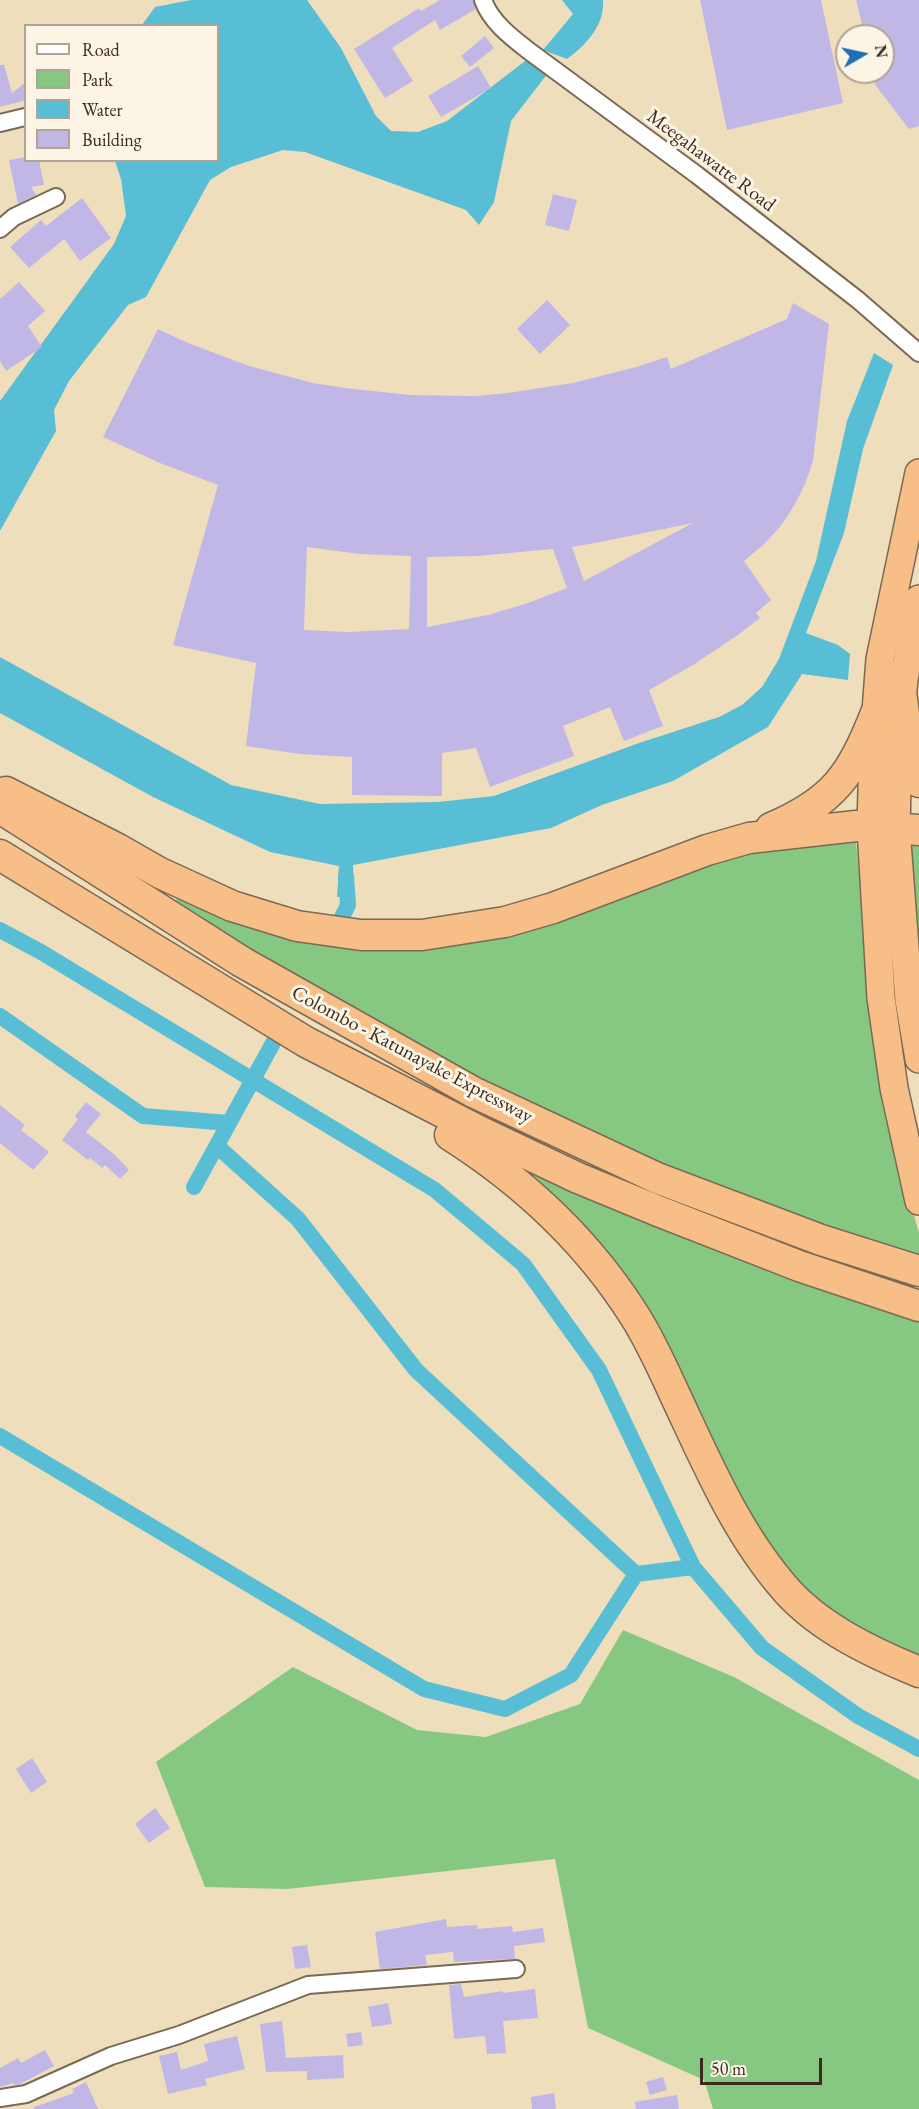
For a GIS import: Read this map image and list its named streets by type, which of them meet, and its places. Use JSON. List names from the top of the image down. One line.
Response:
{"streets":{"highway":["Colombo - Katunayake Expressway"],"street":["Meegahawatte Road"]},"legend":["Road","Park","Water","Building"],"scale_bar":"50 m","north":"right"}
